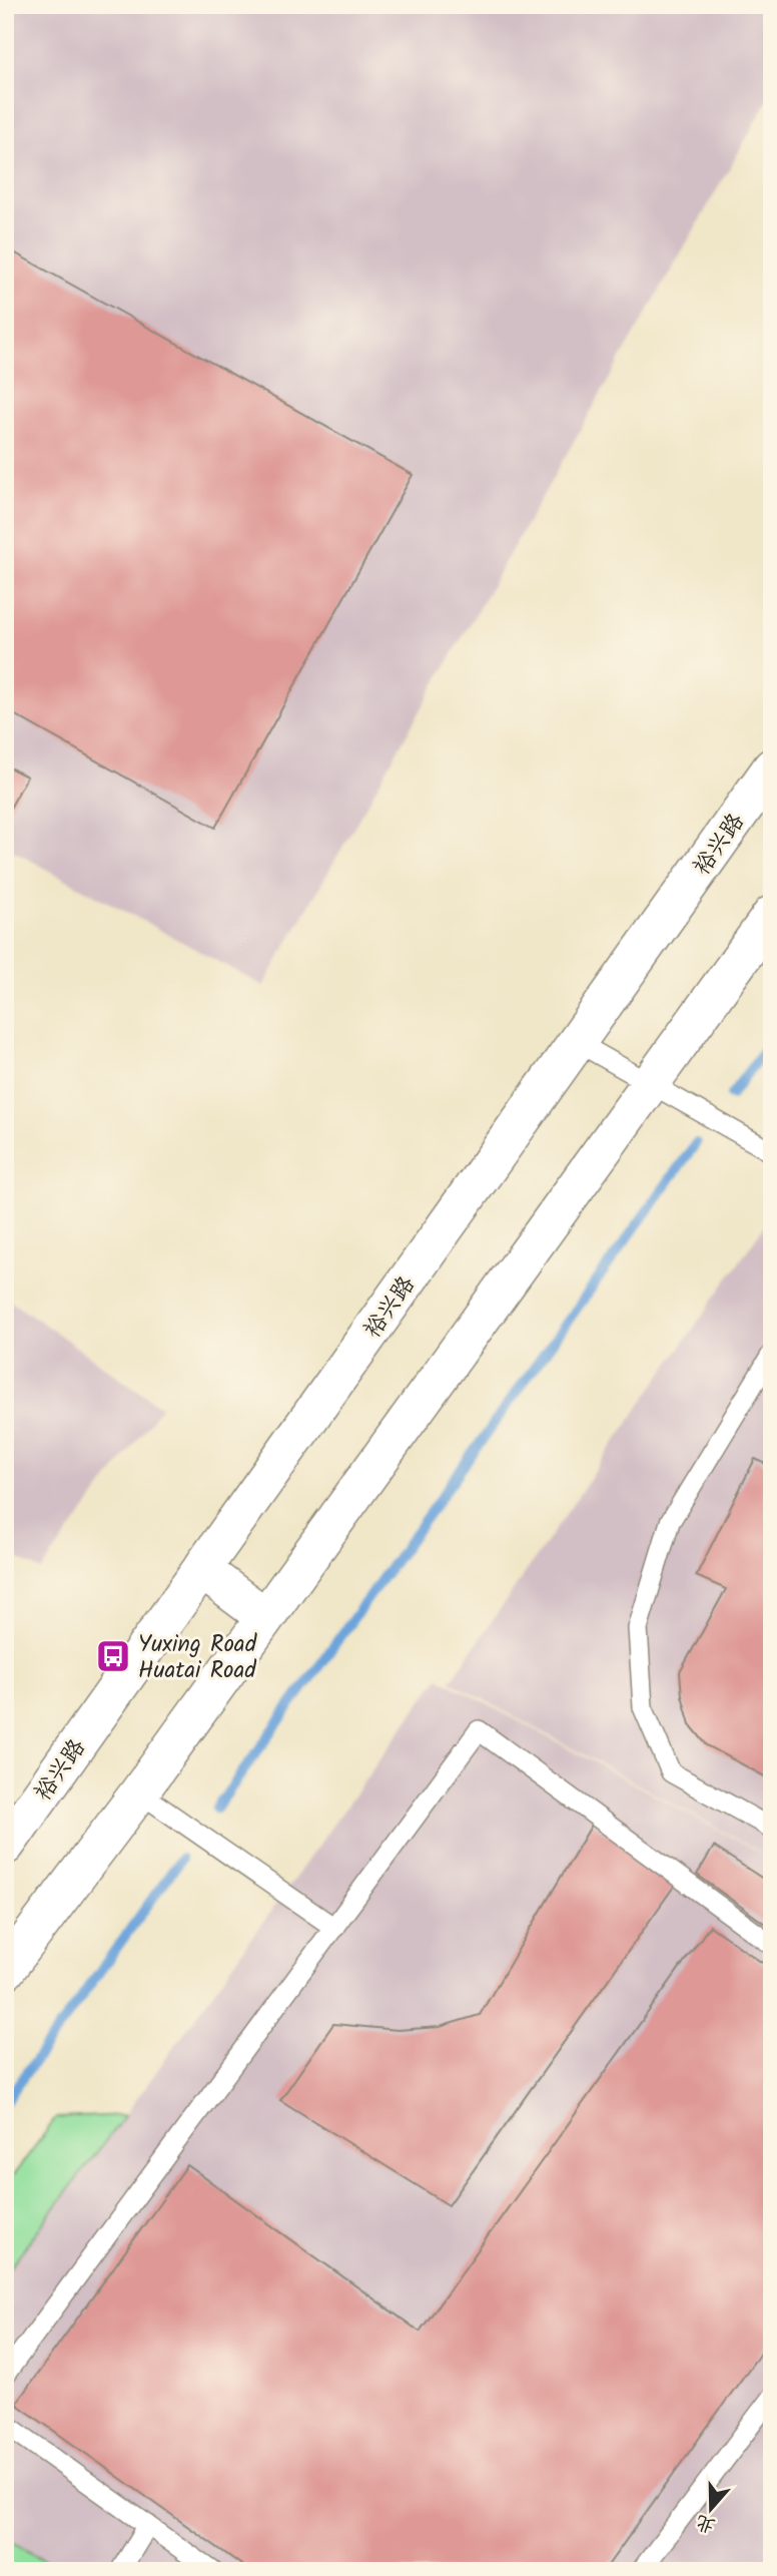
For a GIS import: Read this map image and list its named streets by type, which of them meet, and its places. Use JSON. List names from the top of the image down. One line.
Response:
{"streets":{"main road":["裕兴路"]},"places":{"bus stop":["Yuxing Road Huatai Road"]},"north":"bottom"}
